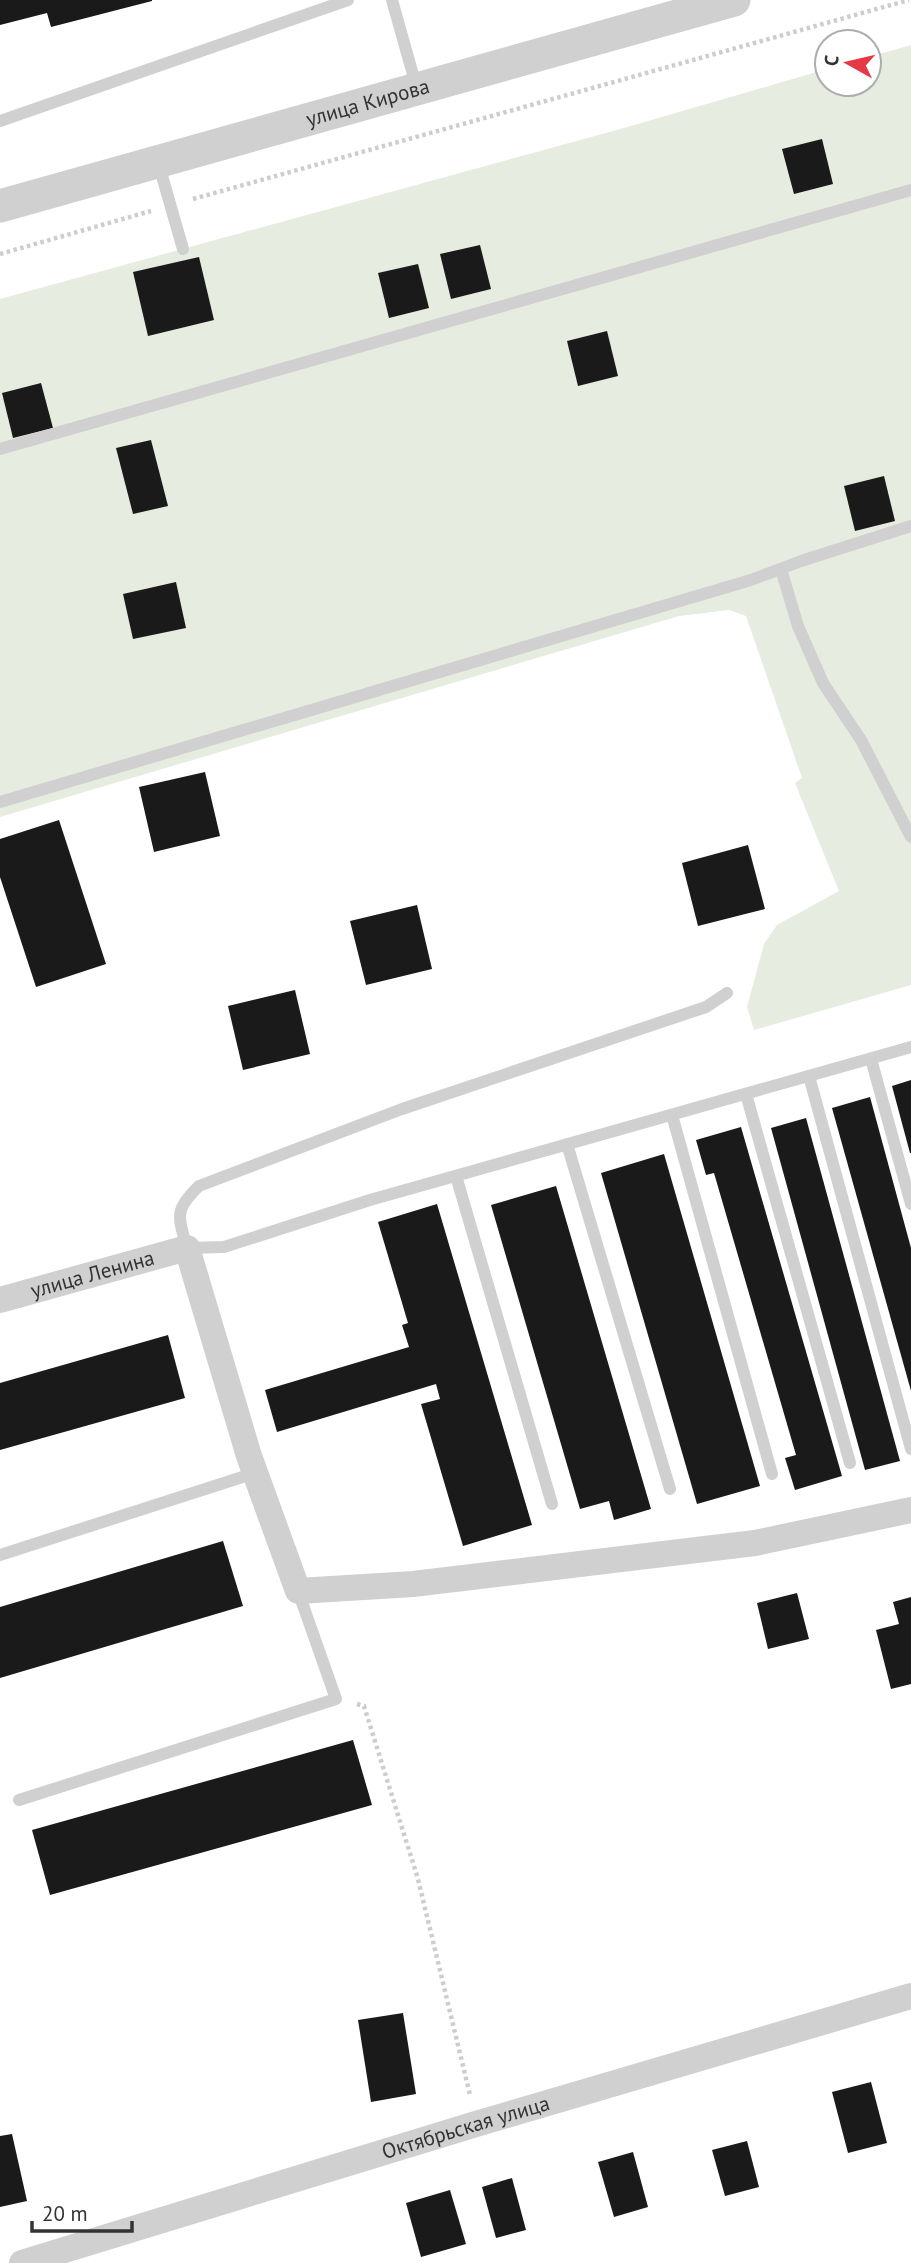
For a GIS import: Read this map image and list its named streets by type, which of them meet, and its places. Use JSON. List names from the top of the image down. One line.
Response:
{"streets":{"street":["улица Кирова","улица Ленина","Октябрьская улица"]},"scale_bar":"20 m","north":"left"}
